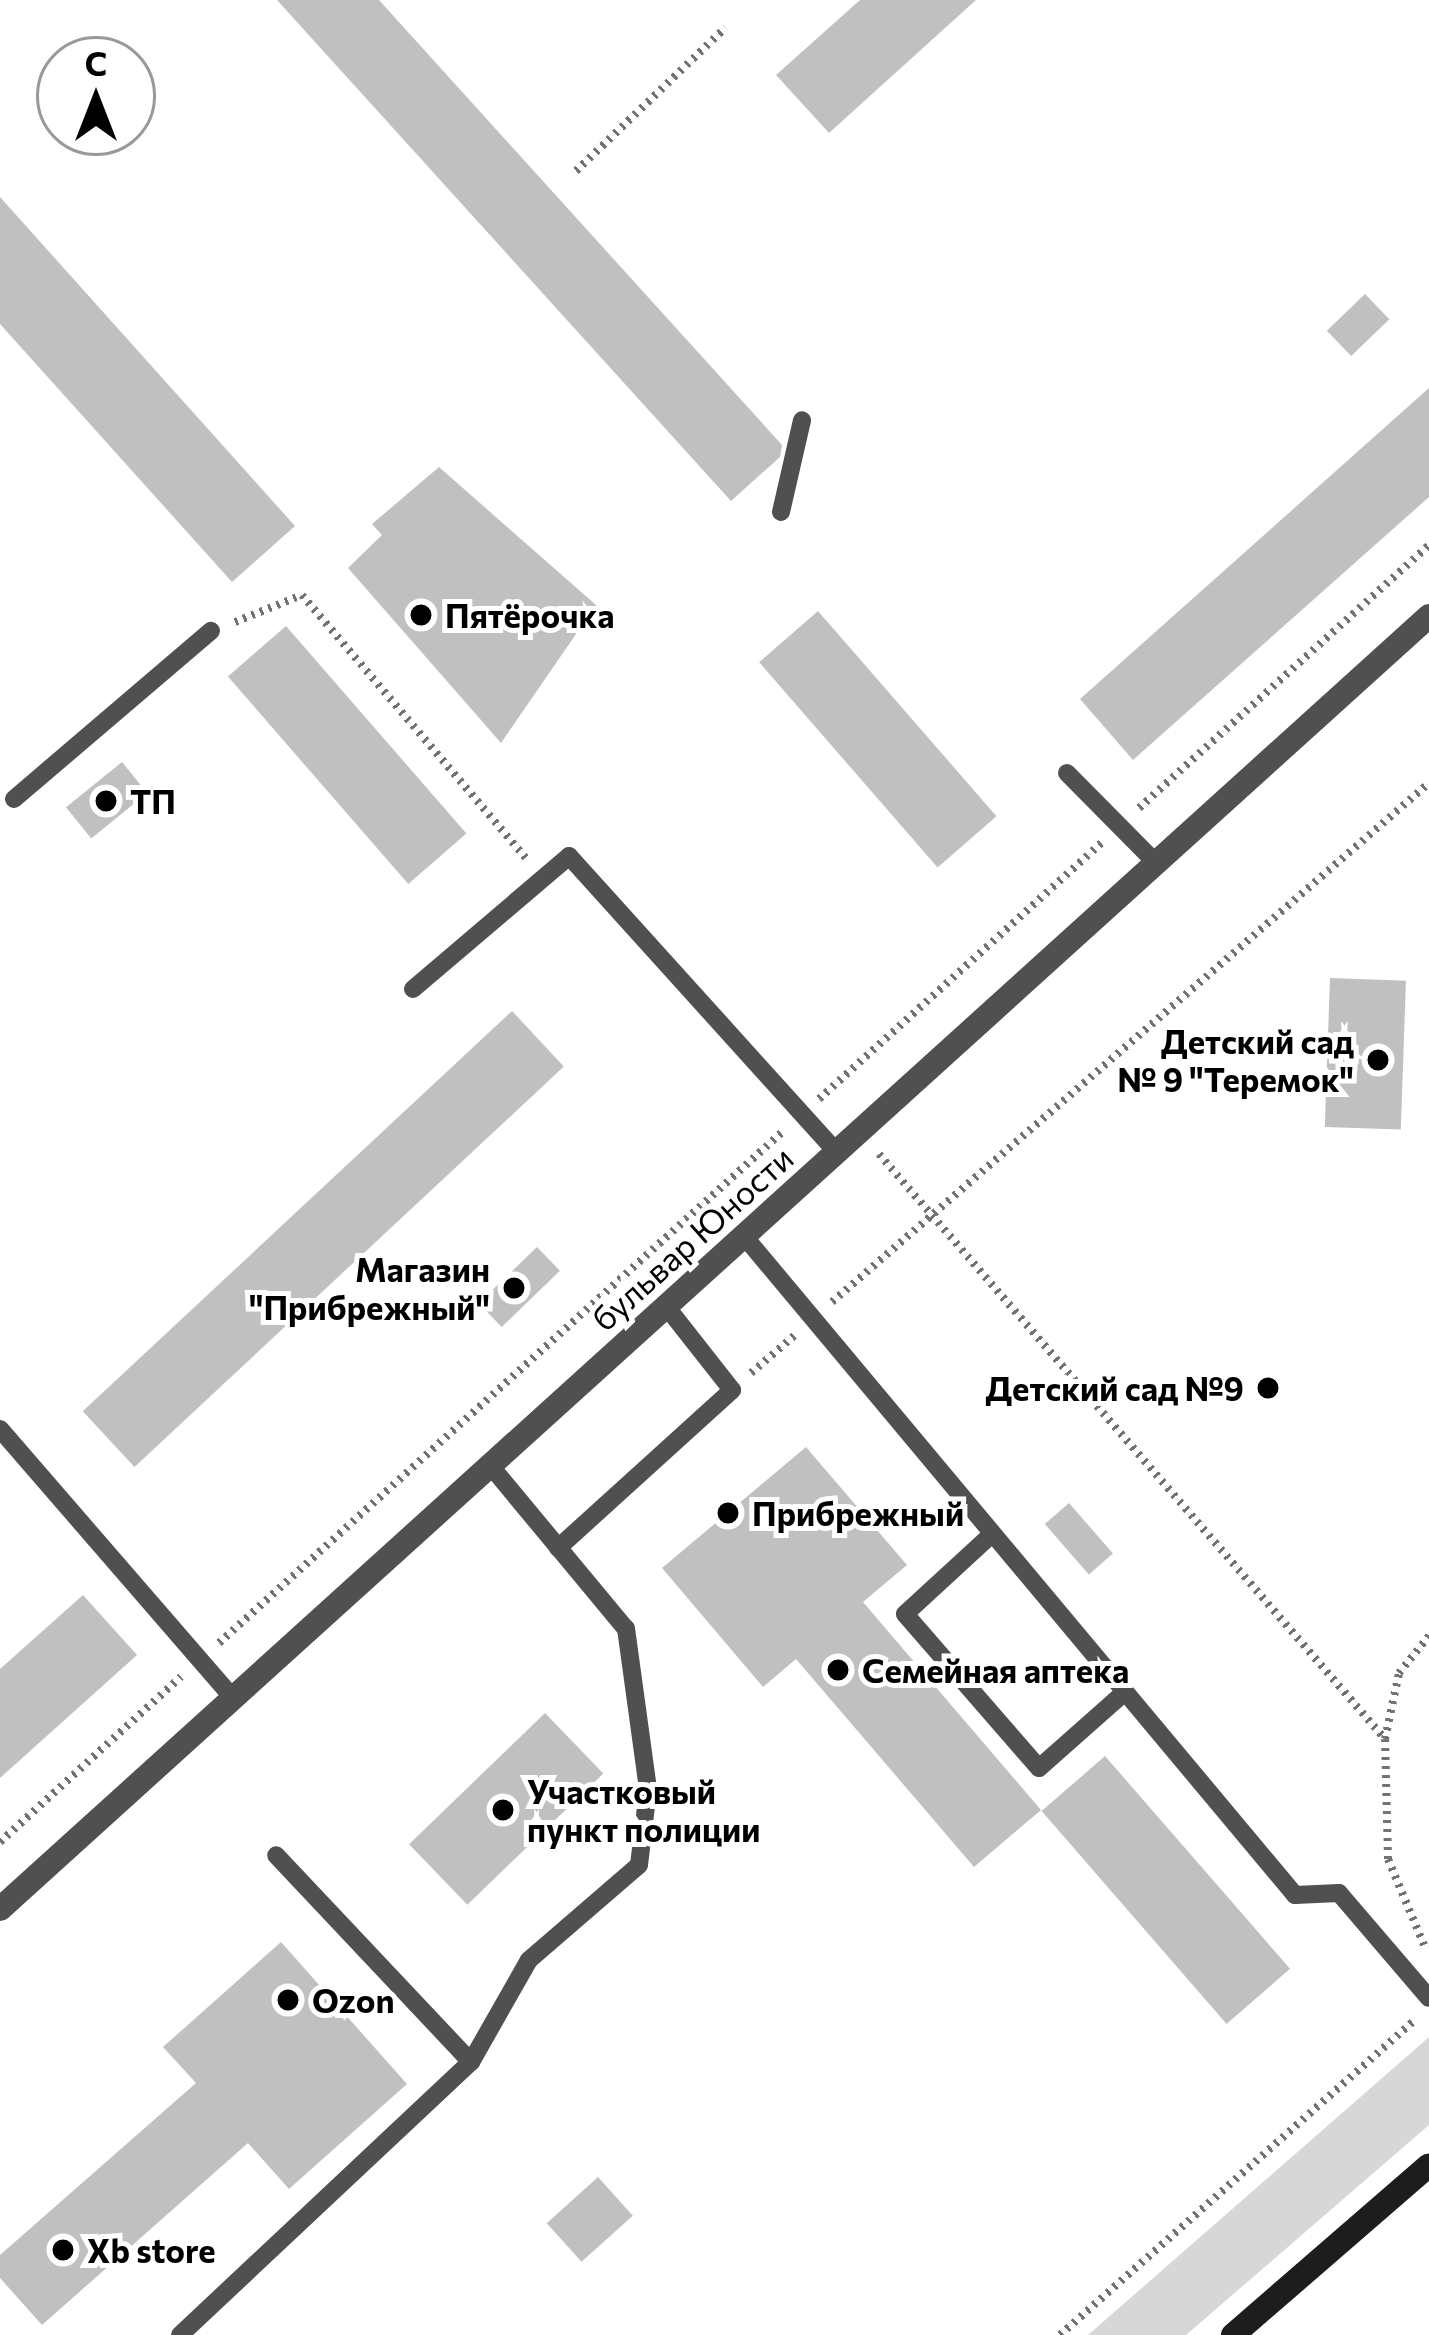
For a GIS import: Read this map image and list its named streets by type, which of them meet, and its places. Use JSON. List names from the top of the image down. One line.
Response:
{"streets":{"street":["бульвар Юности"]},"places":["Пятёрочка","ТП","Детский сад № 9 \"Теремок\"","Магазин \"Прибрежный\"","Детский сад №9","Прибрежный","Семейная аптека","Участковый пункт полиции","Ozon","Xb store"],"north":"top"}
